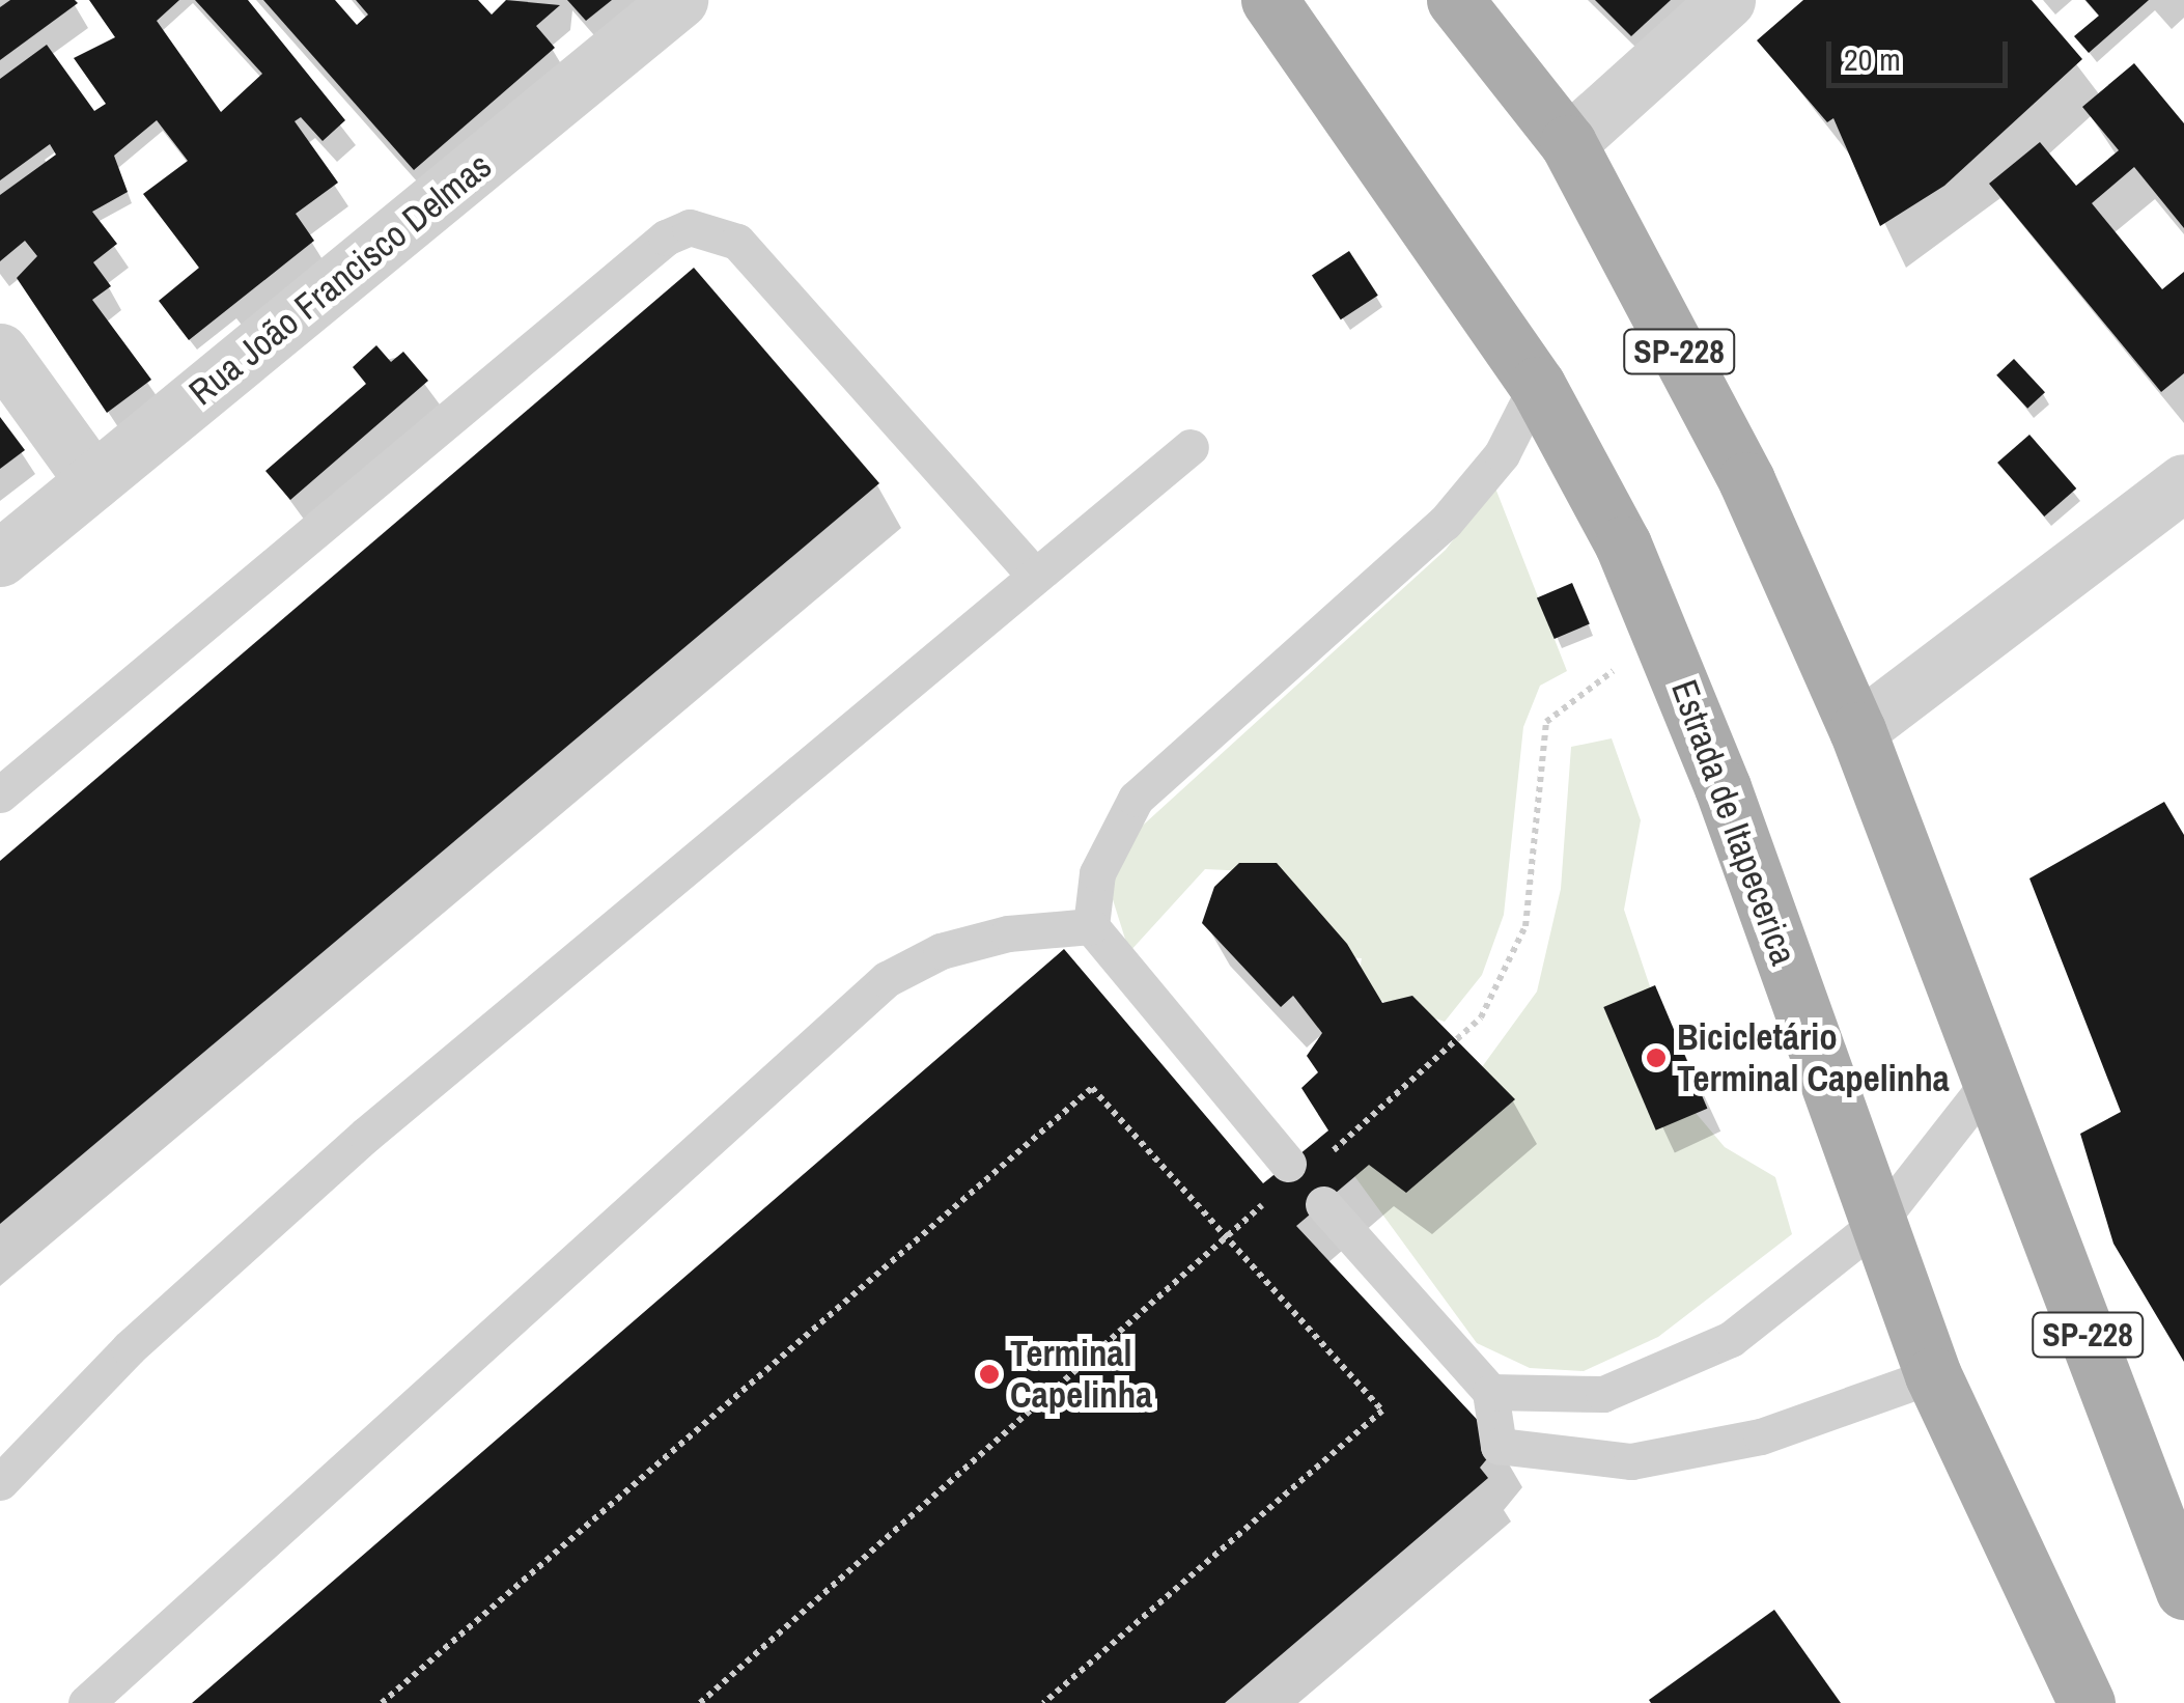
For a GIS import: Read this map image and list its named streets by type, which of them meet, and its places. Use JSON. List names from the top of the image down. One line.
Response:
{"streets":{"main road":["SP-228","Estrada de Itapecerica"],"street":["Rua João Francisco Delmas"]},"places":["Bicicletário Terminal Capelinha","Terminal Capelinha"],"scale_bar":"20 m"}
